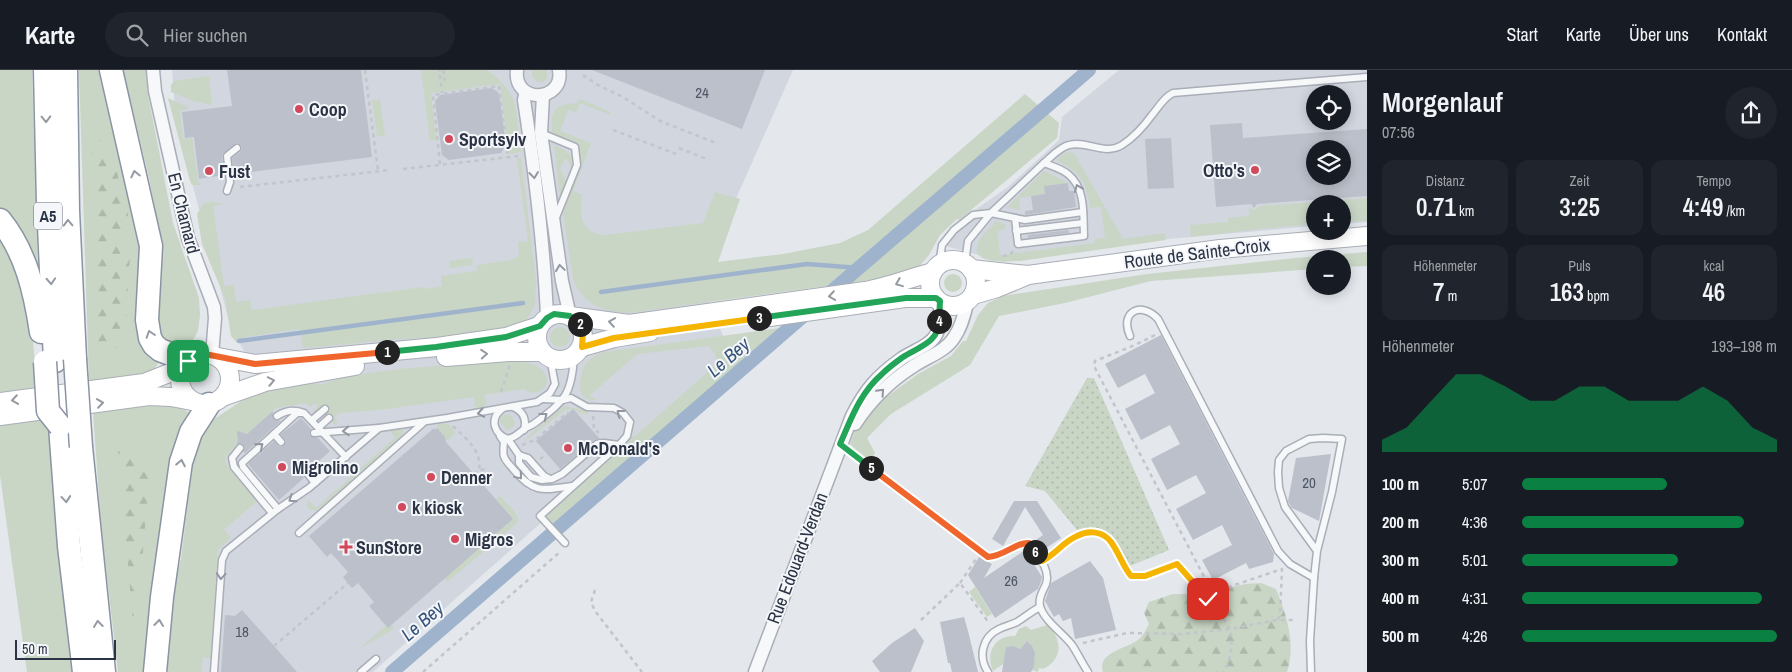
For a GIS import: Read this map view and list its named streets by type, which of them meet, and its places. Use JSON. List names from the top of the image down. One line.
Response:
{"streets":{"highway":["A5"],"main road":["Route de Sainte-Croix"],"street":["En Chamard","Rue Edouard-Verdan"]},"water":["Le Bey"],"places":{"other":["Coop","Sportsylv","Otto's","Fust","McDonald's","Migrolino","Denner","k kiosk","Migros"],"health":["SunStore"]},"house_numbers":["24","20","26","18"],"scale_bar":"50 m","page":{"header":"Karte","search":"Hier suchen","nav":["Start","Karte","Über uns","Kontakt"],"heading":["Morgenlauf","07:56"],"map_buttons":["+","−"],"stats":[["Distanz","0.71 km"],["Zeit","3:25"],["Tempo","4:49 /km"],["Höhenmeter","7 m"],["Puls","163 bpm"],["kcal","46"]],"pins":["3","4","2","1","5","6"],"chart":["Höhenmeter","193–198 m"],"list":[{"name":"100 m","note":"5:07"},{"name":"200 m","note":"4:36"},{"name":"300 m","note":"5:01"},{"name":"400 m","note":"4:31"},{"name":"500 m","note":"4:26"}],"scale":"50 m"}}
